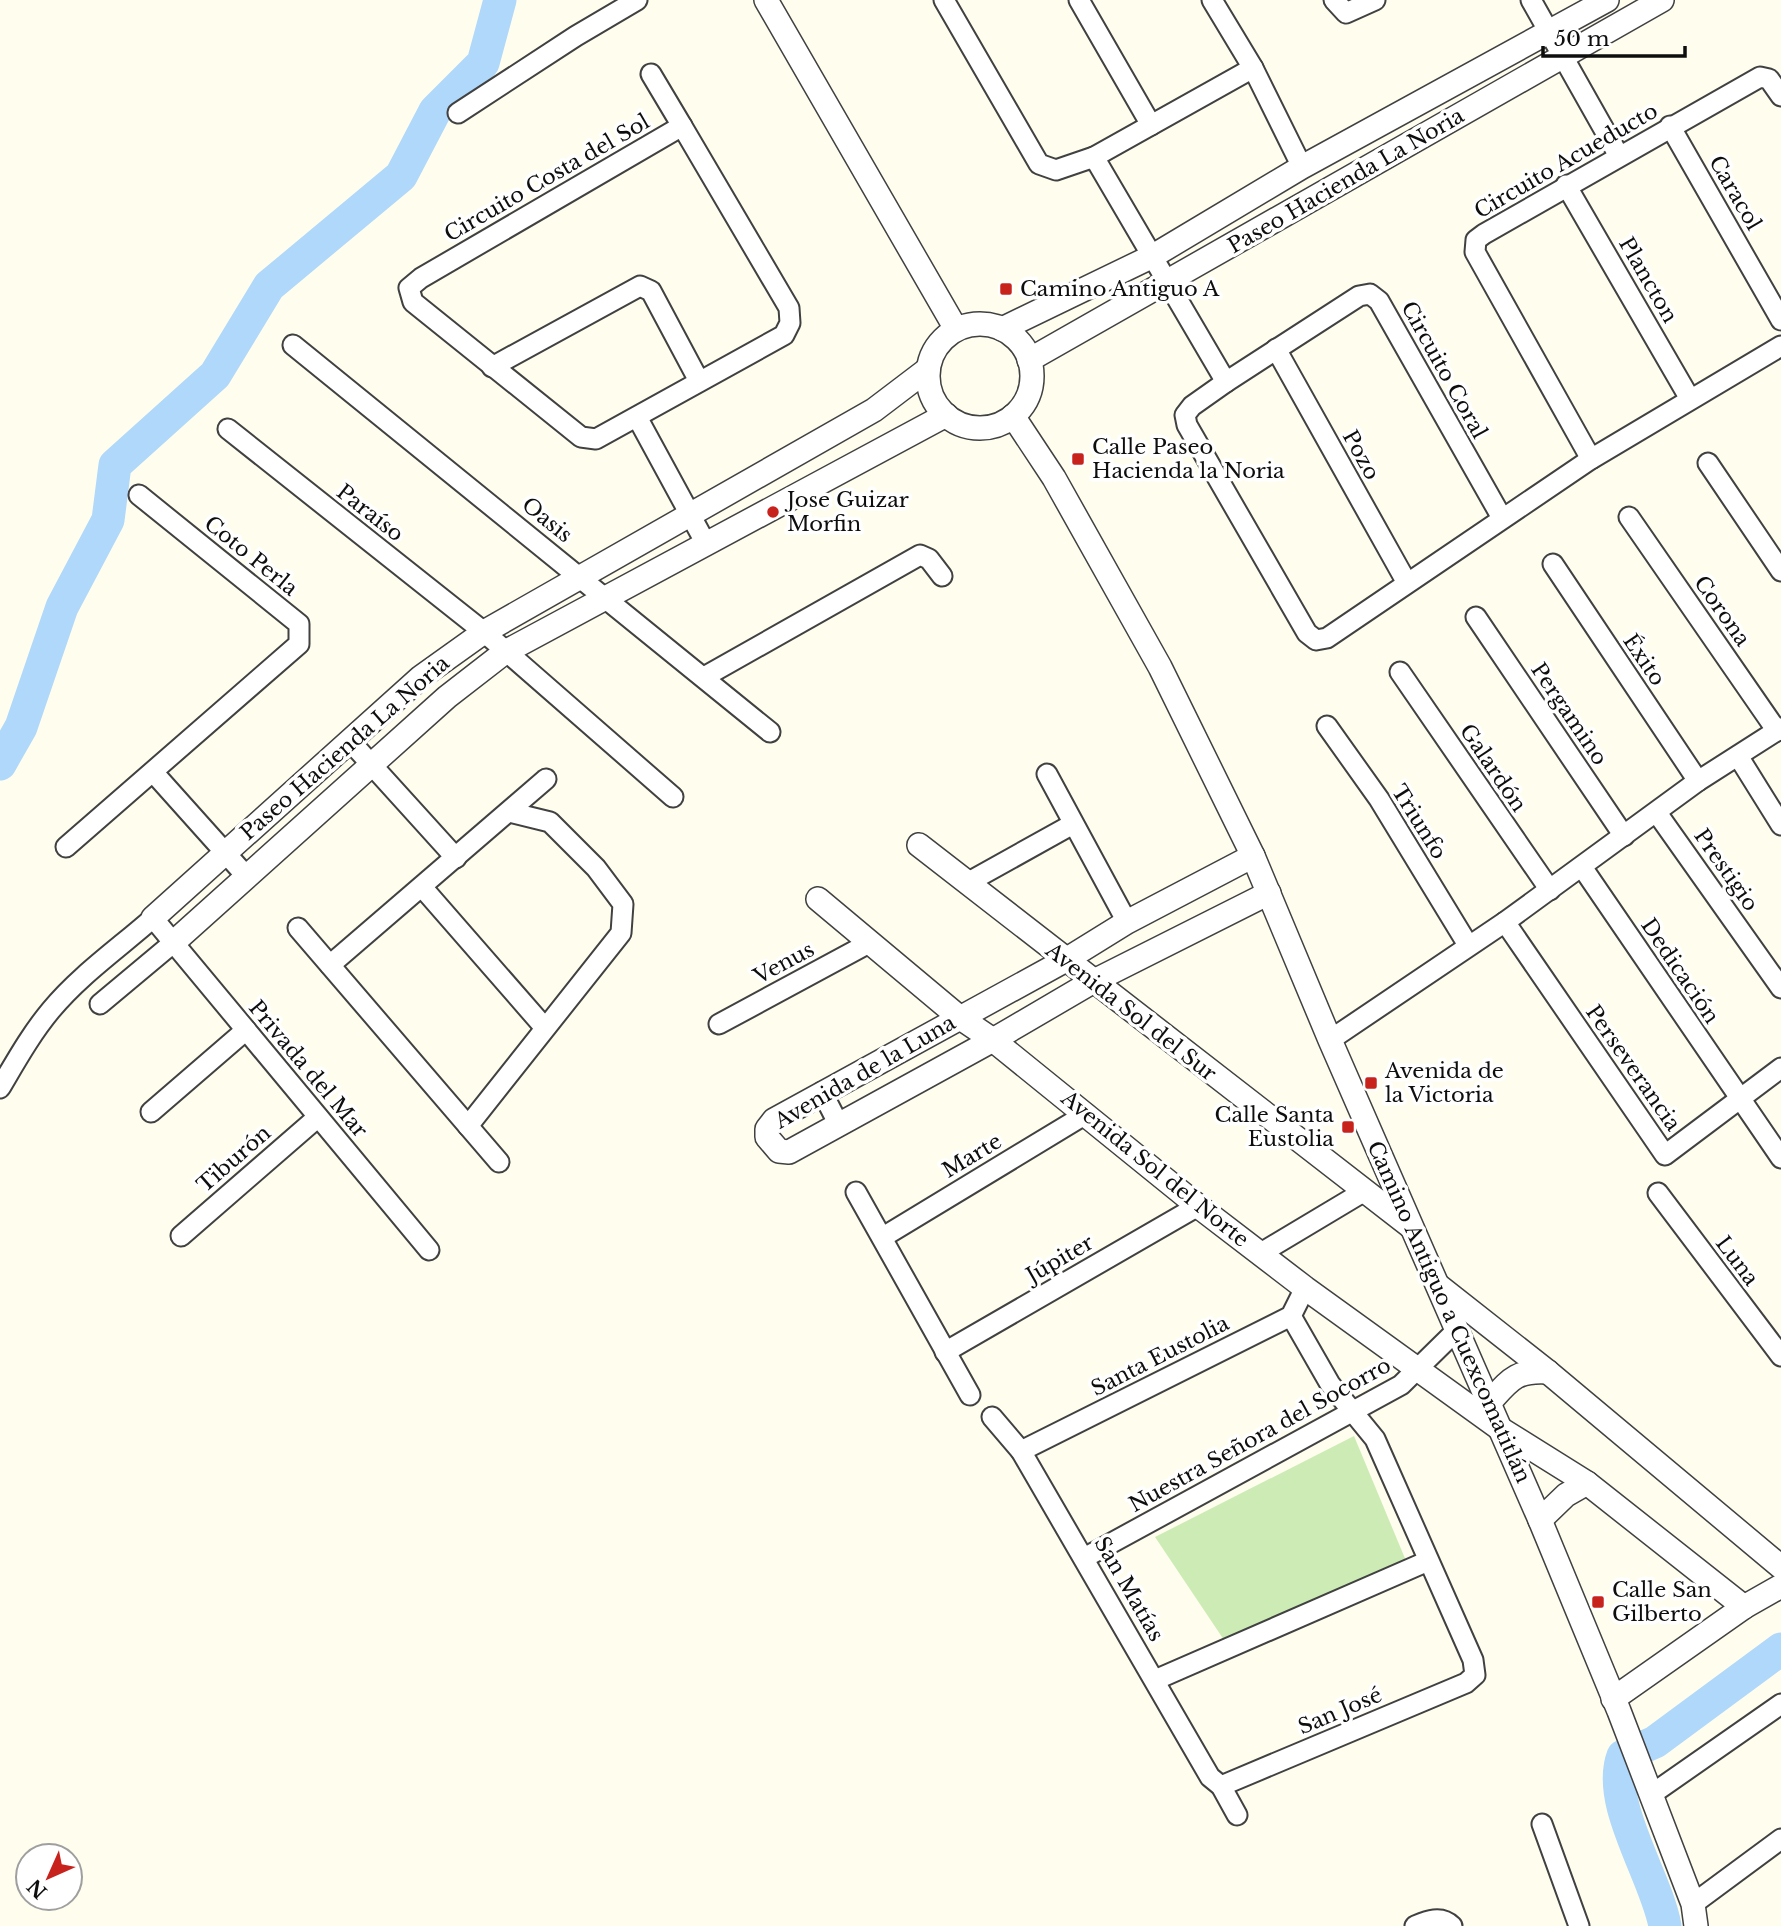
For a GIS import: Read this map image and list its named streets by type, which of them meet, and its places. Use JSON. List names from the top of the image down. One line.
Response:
{"streets":{"street":["Circuito Acueducto","Circuito Costa del Sol","Paseo Hacienda La Noria","Caracol","Plancton","Circuito Coral","Pozo","Paraíso","Oasis","Coto Perla","Corona","Éxito","Pergamino","Galardón","Triunfo","Prestigio","Venus","Dedicación","Avenida Sol del Sur","Perseverancia","Privada del Mar","Avenida de la Luna","Marte","Tiburón","Avenida Sol del Norte","Júpiter","Luna","Camino Antiguo a Cuexcomatitlán","Santa Eustolia","Nuestra Señora del Socorro","San Matías","San José"]},"crossings":[["Circuito Acueducto","Caracol"],["Circuito Acueducto","Plancton"],["Paseo Hacienda La Noria","Paraíso"],["Paseo Hacienda La Noria","Oasis"],["Paseo Hacienda La Noria","Privada del Mar"],["Paseo Hacienda La Noria","Camino Antiguo a Cuexcomatitlán"],["Circuito Coral","Pozo"],["Venus","Avenida Sol del Norte"],["Dedicación","Perseverancia"],["Avenida Sol del Sur","Avenida de la Luna"],["Avenida Sol del Sur","Camino Antiguo a Cuexcomatitlán"],["Privada del Mar","Tiburón"],["Avenida de la Luna","Avenida Sol del Norte"],["Avenida de la Luna","Camino Antiguo a Cuexcomatitlán"],["Marte","Avenida Sol del Norte"],["Avenida Sol del Norte","Júpiter"],["Avenida Sol del Norte","Camino Antiguo a Cuexcomatitlán"],["Avenida Sol del Norte","Nuestra Señora del Socorro"],["Camino Antiguo a Cuexcomatitlán","Nuestra Señora del Socorro"],["Santa Eustolia","San Matías"],["Nuestra Señora del Socorro","San Matías"],["San Matías","San José"]],"places":{"transit":["Camino Antiguo A","Calle Paseo Hacienda la Noria","Avenida de la Victoria","Calle Santa Eustolia","Calle San Gilberto"],"other":["Jose Guizar Morfin"]},"scale_bar":"50 m","north":"bottom left"}
